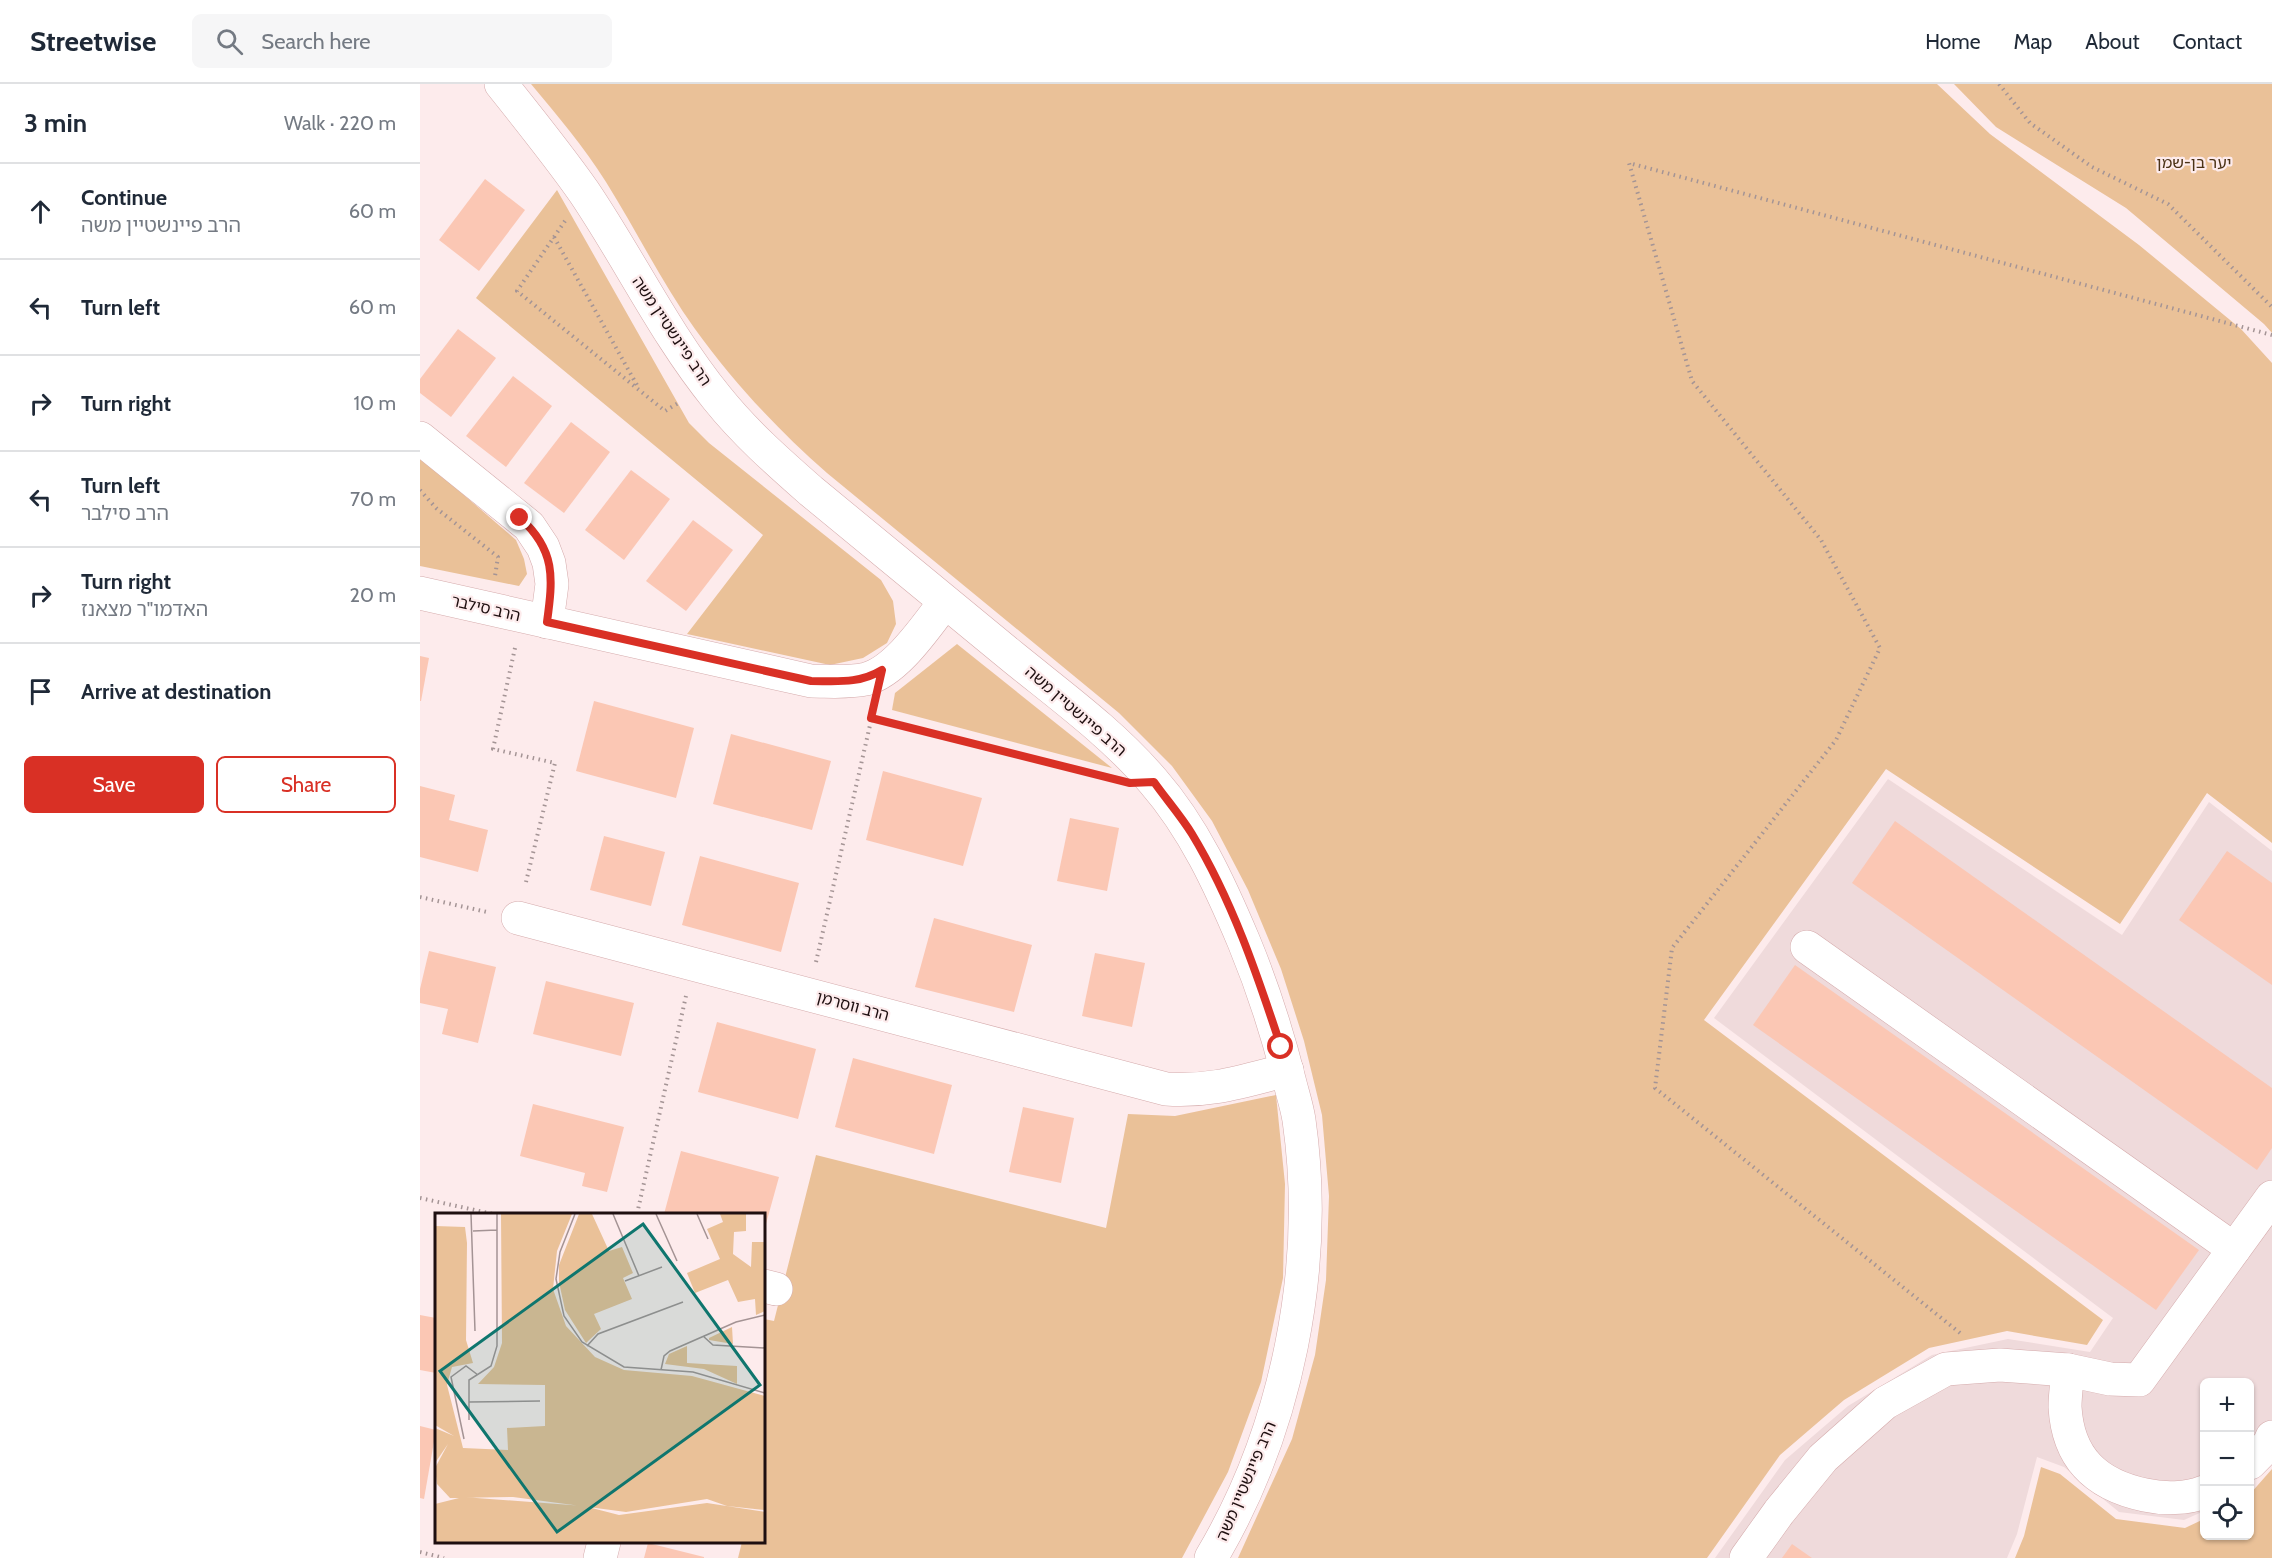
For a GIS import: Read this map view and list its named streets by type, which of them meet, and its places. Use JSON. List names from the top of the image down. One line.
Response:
{"streets":{"street":["הרב פיינשטיין משה","הרב סילבר","הרב ווסרמן"]},"crossings":[["הרב פיינשטיין משה","הרב סילבר"],["הרב פיינשטיין משה","הרב ווסרמן"]],"parks":["יער בן-שמן"],"page":{"header":"Streetwise","search":"Search here","nav":["Home","Map","About","Contact"],"heading":["3 min","Walk · 220 m"],"list":[["Continue","הרב פיינשטיין משה","60 m"],["Turn left","60 m"],["Turn right","10 m"],["Turn left","הרב סילבר","70 m"],["Turn right","האדמו\"ר מצאנז","20 m"],"Arrive at destination"],"buttons":["Save","Share"],"map_buttons":["+","−"]}}
